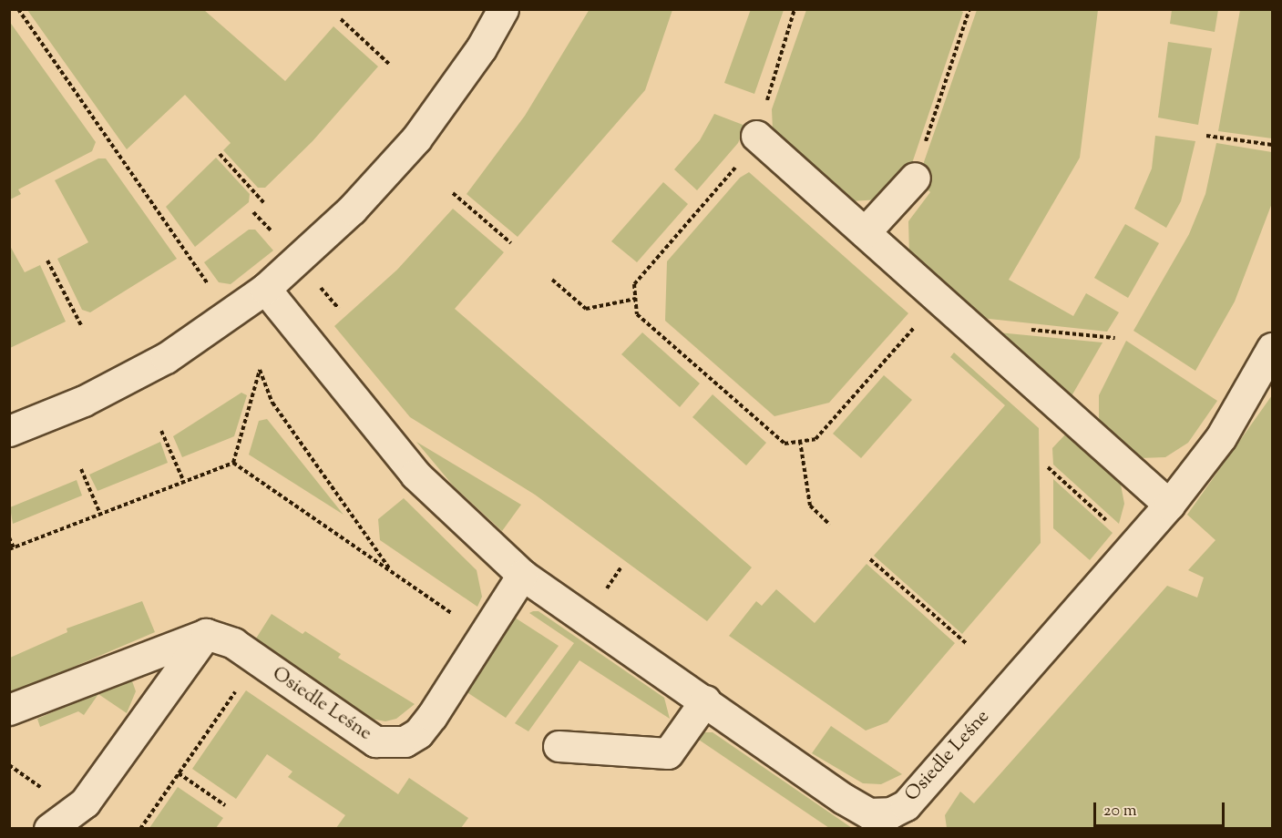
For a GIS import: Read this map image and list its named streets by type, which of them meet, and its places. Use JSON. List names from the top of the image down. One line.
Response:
{"streets":{"street":["Osiedle Leśne"]},"scale_bar":"20 m"}
